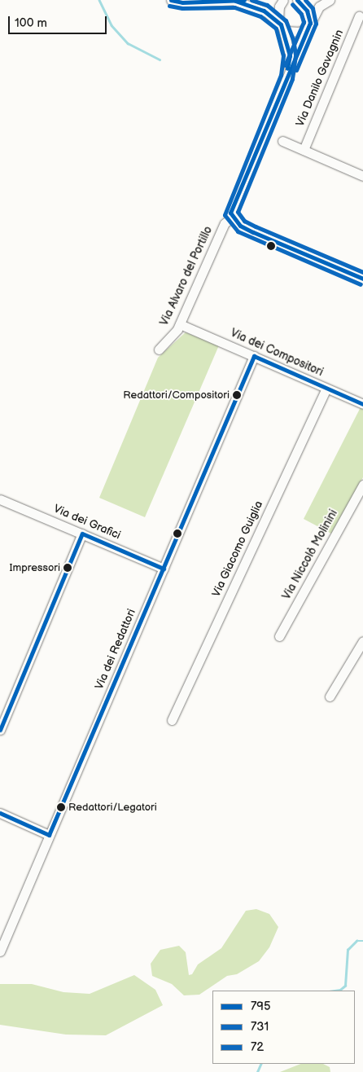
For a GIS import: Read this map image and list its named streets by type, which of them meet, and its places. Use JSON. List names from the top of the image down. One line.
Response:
{"streets":{"street":["Via Danilo Gavagnin","Via Alvaro del Portillo","Via dei Compositori","Via dei Grafici","Via Giacomo Guiglia","Via Niccolò Molinini","Via dei Redattori"]},"crossings":[["Via Alvaro del Portillo","Via dei Compositori"],["Via dei Compositori","Via Giacomo Guiglia"],["Via dei Compositori","Via dei Redattori"],["Via dei Grafici","Via dei Redattori"]],"places":["Redattori/Compositori","Impressori","Redattori/Legatori"],"lines":["transit line 795","transit line 731","transit line 72"],"legend":["795","731","72"],"scale_bar":"100 m"}
